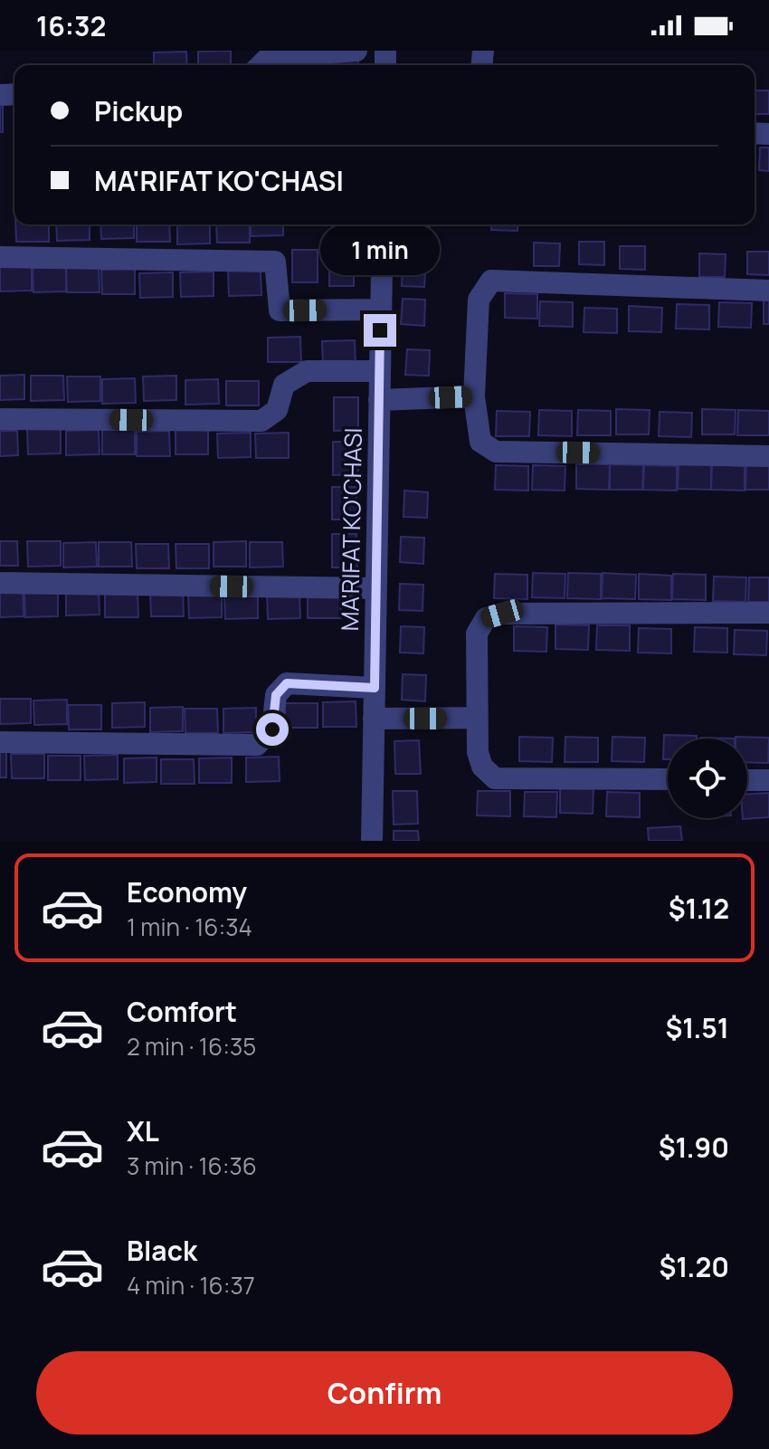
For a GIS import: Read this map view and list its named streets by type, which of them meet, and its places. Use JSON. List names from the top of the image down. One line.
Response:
{"streets":{"street":["MA'RIFAT KO'CHASI"]},"page":{"status":"16:32","banner":["Pickup","MA'RIFAT KO'CHASI"],"bubble":"1 min","list":[{"name":"Economy","note":"1 min · 16:34","value":"$1.12"},{"name":"Comfort","note":"2 min · 16:35","value":"$1.51"},{"name":"XL","note":"3 min · 16:36","value":"$1.90"},{"name":"Black","note":"4 min · 16:37","value":"$1.20"}],"buttons":"Confirm"}}
